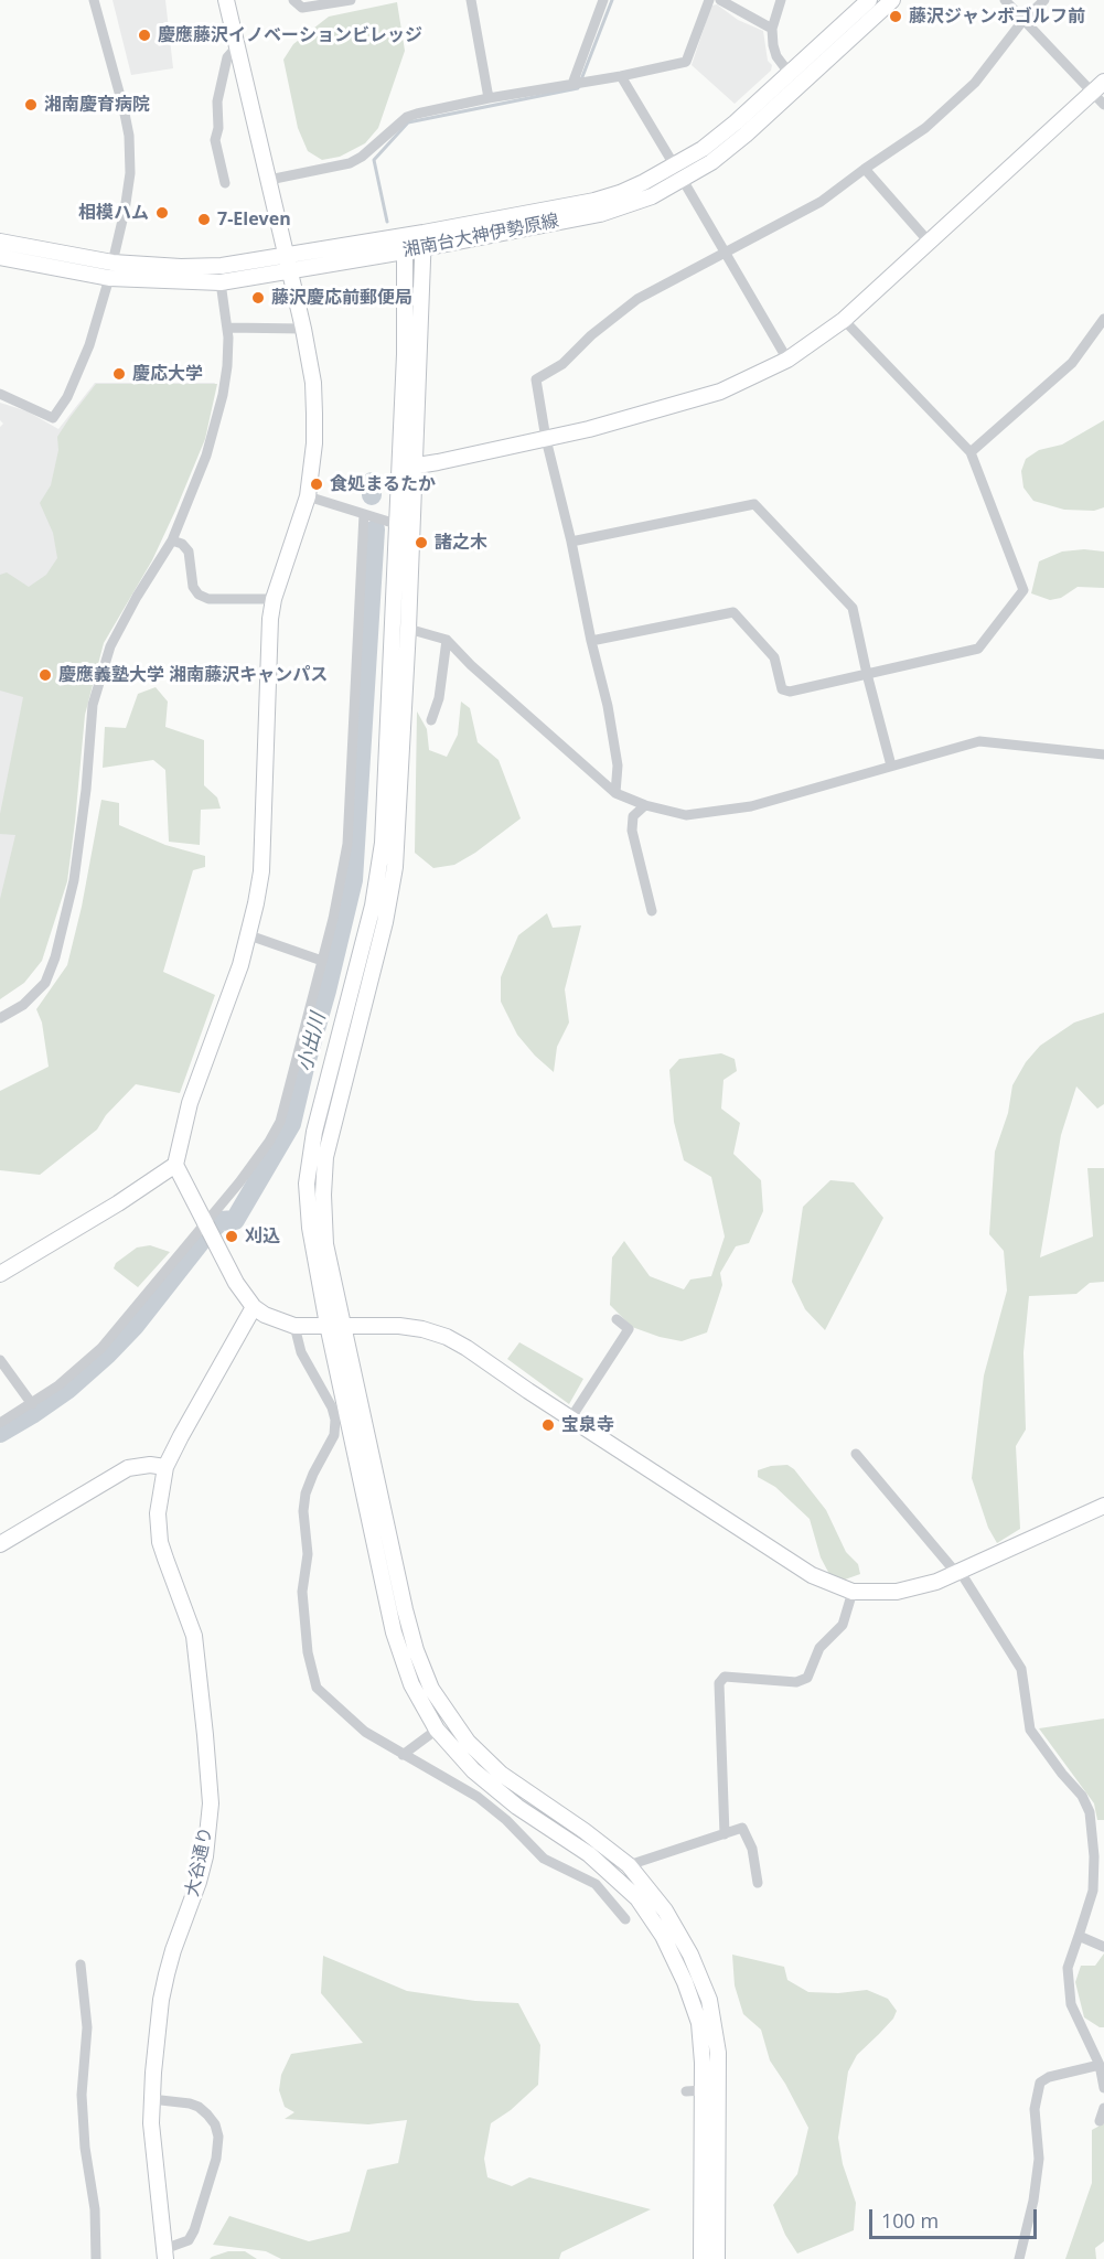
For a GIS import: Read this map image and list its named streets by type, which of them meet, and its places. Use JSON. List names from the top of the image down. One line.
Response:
{"streets":{"street":["湘南台大神伊勢原線","大谷通り"]},"water":["小出川"],"places":["藤沢ジャンボゴルフ前","慶應藤沢イノベーションビレッジ","湘南慶育病院","相模ハム","7-Eleven","藤沢慶応前郵便局","慶応大学","食処まるたか","諸之木","慶應義塾大学 湘南藤沢キャンパス","刈込","宝泉寺"],"scale_bar":"100 m"}
